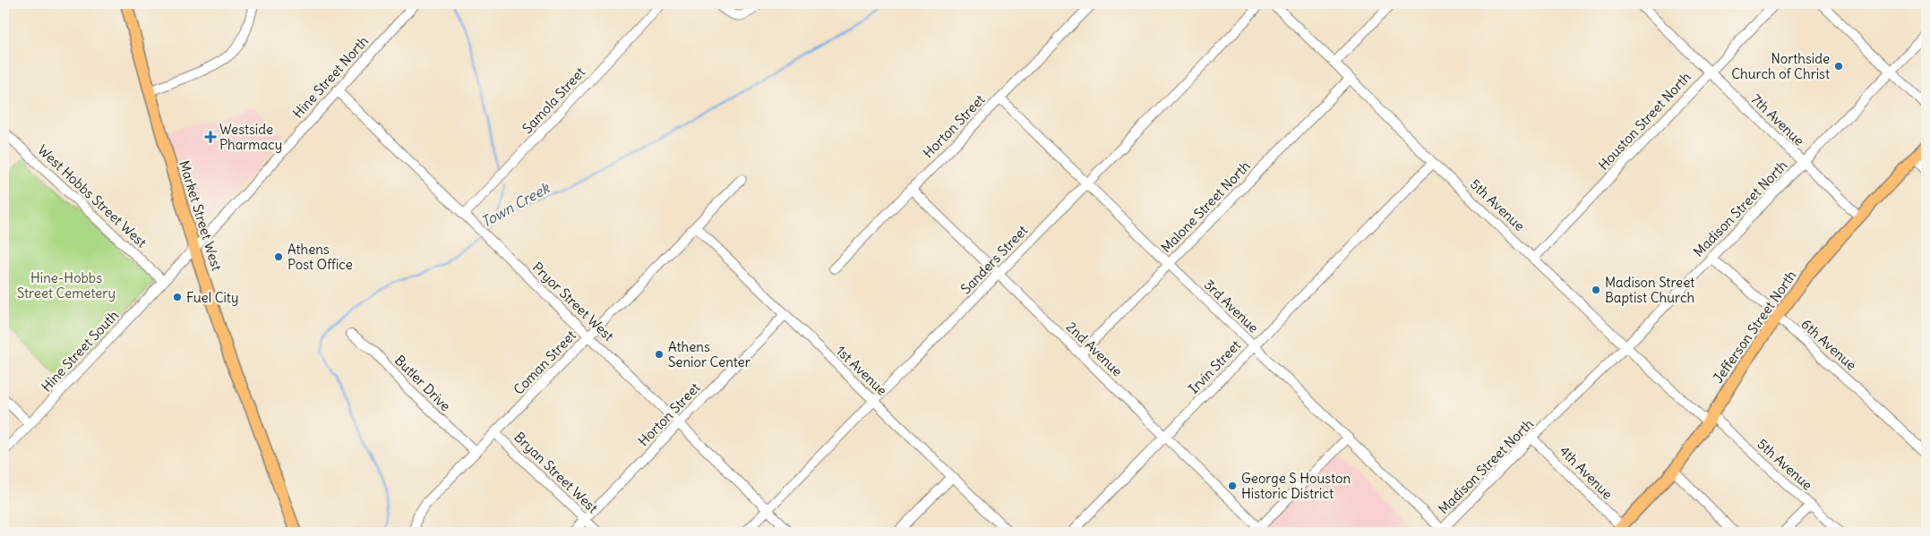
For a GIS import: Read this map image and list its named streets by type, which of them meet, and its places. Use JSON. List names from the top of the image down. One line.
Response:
{"streets":{"main road":["Market Street West","Jefferson Street North"],"street":["Hine Street North","Samola Street","7th Avenue","Houston Street North","Horton Street","West Hobbs Street West","5th Avenue","Malone Street North","Madison Street North","Sanders Street","Pryor Street West","3rd Avenue","6th Avenue","2nd Avenue","Hine Street South","Coman Street","Irvin Street","1st Avenue","Butler Drive","Bryan Street West","4th Avenue"]},"crossings":[["Hine Street North","Market Street West"],["Hine Street North","Pryor Street West"],["Hine Street North","Hine Street South"],["Samola Street","Pryor Street West"],["7th Avenue","Houston Street North"],["7th Avenue","Madison Street North"],["7th Avenue","Jefferson Street North"],["Houston Street North","5th Avenue"],["Horton Street","Pryor Street West"],["Horton Street","3rd Avenue"],["Horton Street","2nd Avenue"],["Horton Street","1st Avenue"],["Horton Street","Bryan Street West"],["West Hobbs Street West","Hine Street South"],["5th Avenue","Malone Street North"],["5th Avenue","Madison Street North"],["5th Avenue","Jefferson Street North"],["5th Avenue","Irvin Street"],["Malone Street North","3rd Avenue"],["Malone Street North","2nd Avenue"],["Madison Street North","3rd Avenue"],["Madison Street North","6th Avenue"],["Madison Street North","4th Avenue"],["Market Street West","Hine Street South"],["Sanders Street","Pryor Street West"],["Sanders Street","3rd Avenue"],["Sanders Street","2nd Avenue"],["Sanders Street","1st Avenue"],["Pryor Street West","Coman Street"],["3rd Avenue","Irvin Street"],["Jefferson Street North","6th Avenue"],["Jefferson Street North","4th Avenue"],["2nd Avenue","Irvin Street"],["Coman Street","1st Avenue"],["Coman Street","Butler Drive"],["Coman Street","Bryan Street West"]],"water":["Town Creek"],"parks":["Hine-Hobbs Street Cemetery"],"places":{"other":["Northside Church of Christ","Athens Post Office","Madison Street Baptist Church","Fuel City","Athens Senior Center","George S Houston Historic District"],"health":["Westside Pharmacy"]}}
